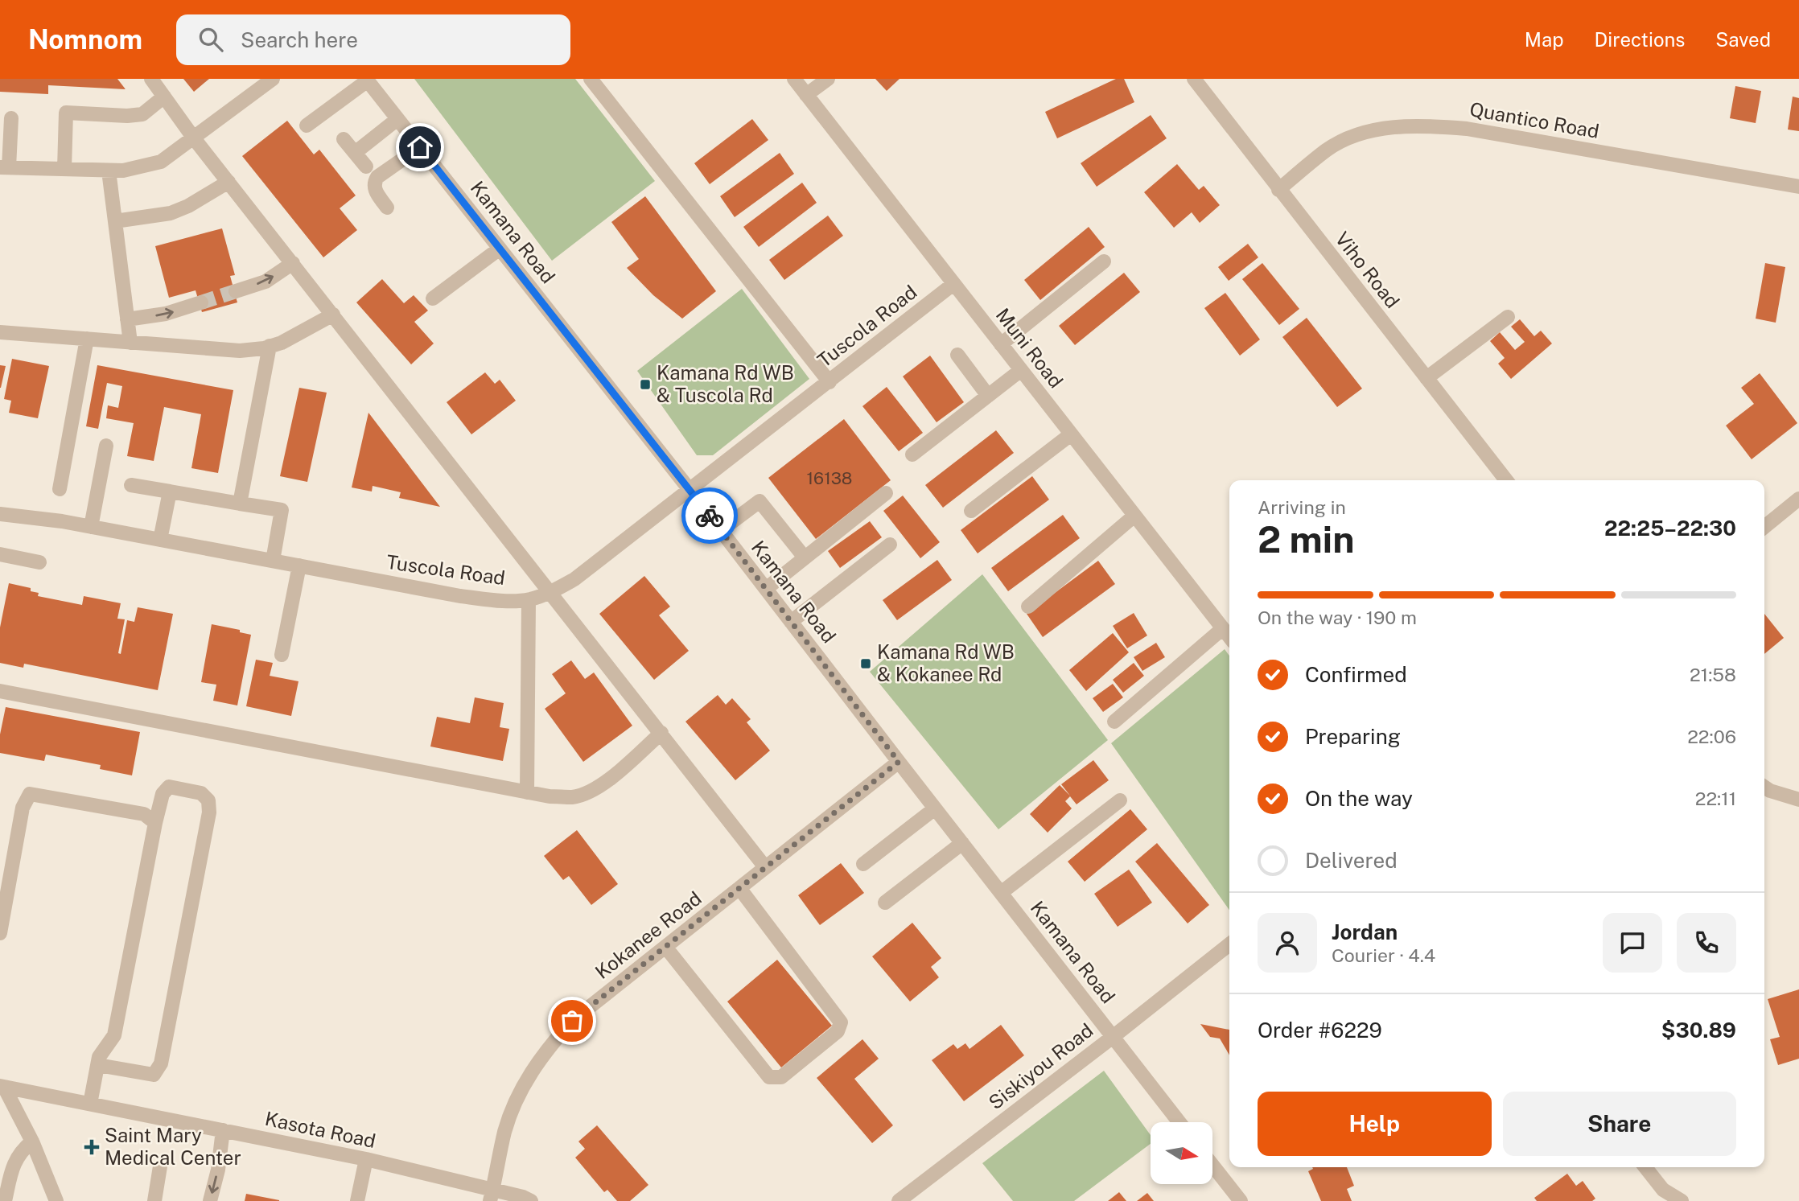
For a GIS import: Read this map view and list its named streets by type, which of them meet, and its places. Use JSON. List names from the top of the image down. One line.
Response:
{"streets":{"street":["Quantico Road","Kamana Road","Viho Road","Tuscola Road","Muni Road","Kokanee Road","Siskiyou Road","Kasota Road"]},"crossings":[["Quantico Road","Viho Road"],["Kamana Road","Tuscola Road"],["Kamana Road","Kokanee Road"],["Kamana Road","Siskiyou Road"],["Tuscola Road","Muni Road"],["Kokanee Road","Kasota Road"]],"places":{"transit":["Kamana Rd WB & Tuscola Rd","Kamana Rd WB & Kokanee Rd"],"health":["Saint Mary Medical Center"]},"house_numbers":["16138"],"north":"right","page":{"header":"Nomnom","search":"Search here","nav":["Map","Directions","Saved"],"heading":["2 min","Arriving in","22:25–22:30"],"panel":["Jordan","Courier · 4.4","Order #6229","$30.89"],"bar":"On the way · 190 m","list":[["Confirmed","21:58"],["Preparing","22:06"],["On the way","22:11"],"Delivered"],"buttons":["Help","Share"]}}
